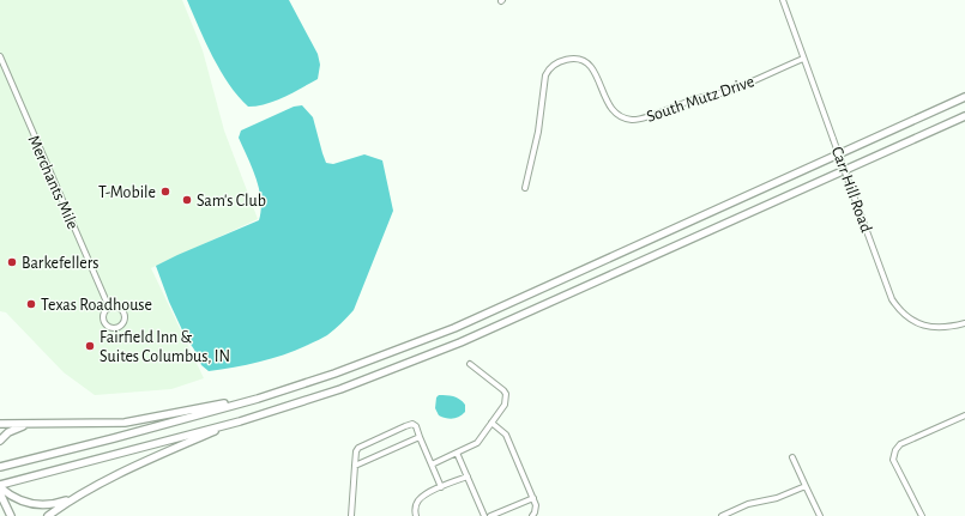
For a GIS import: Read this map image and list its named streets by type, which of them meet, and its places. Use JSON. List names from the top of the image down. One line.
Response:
{"streets":{"street":["South Mutz Drive","Merchants Mile","Carr Hill Road"]},"crossings":[["South Mutz Drive","Carr Hill Road"]],"places":["T-Mobile","Sam's Club","Barkefellers","Texas Roadhouse","Fairfield Inn & Suites Columbus, IN"]}
